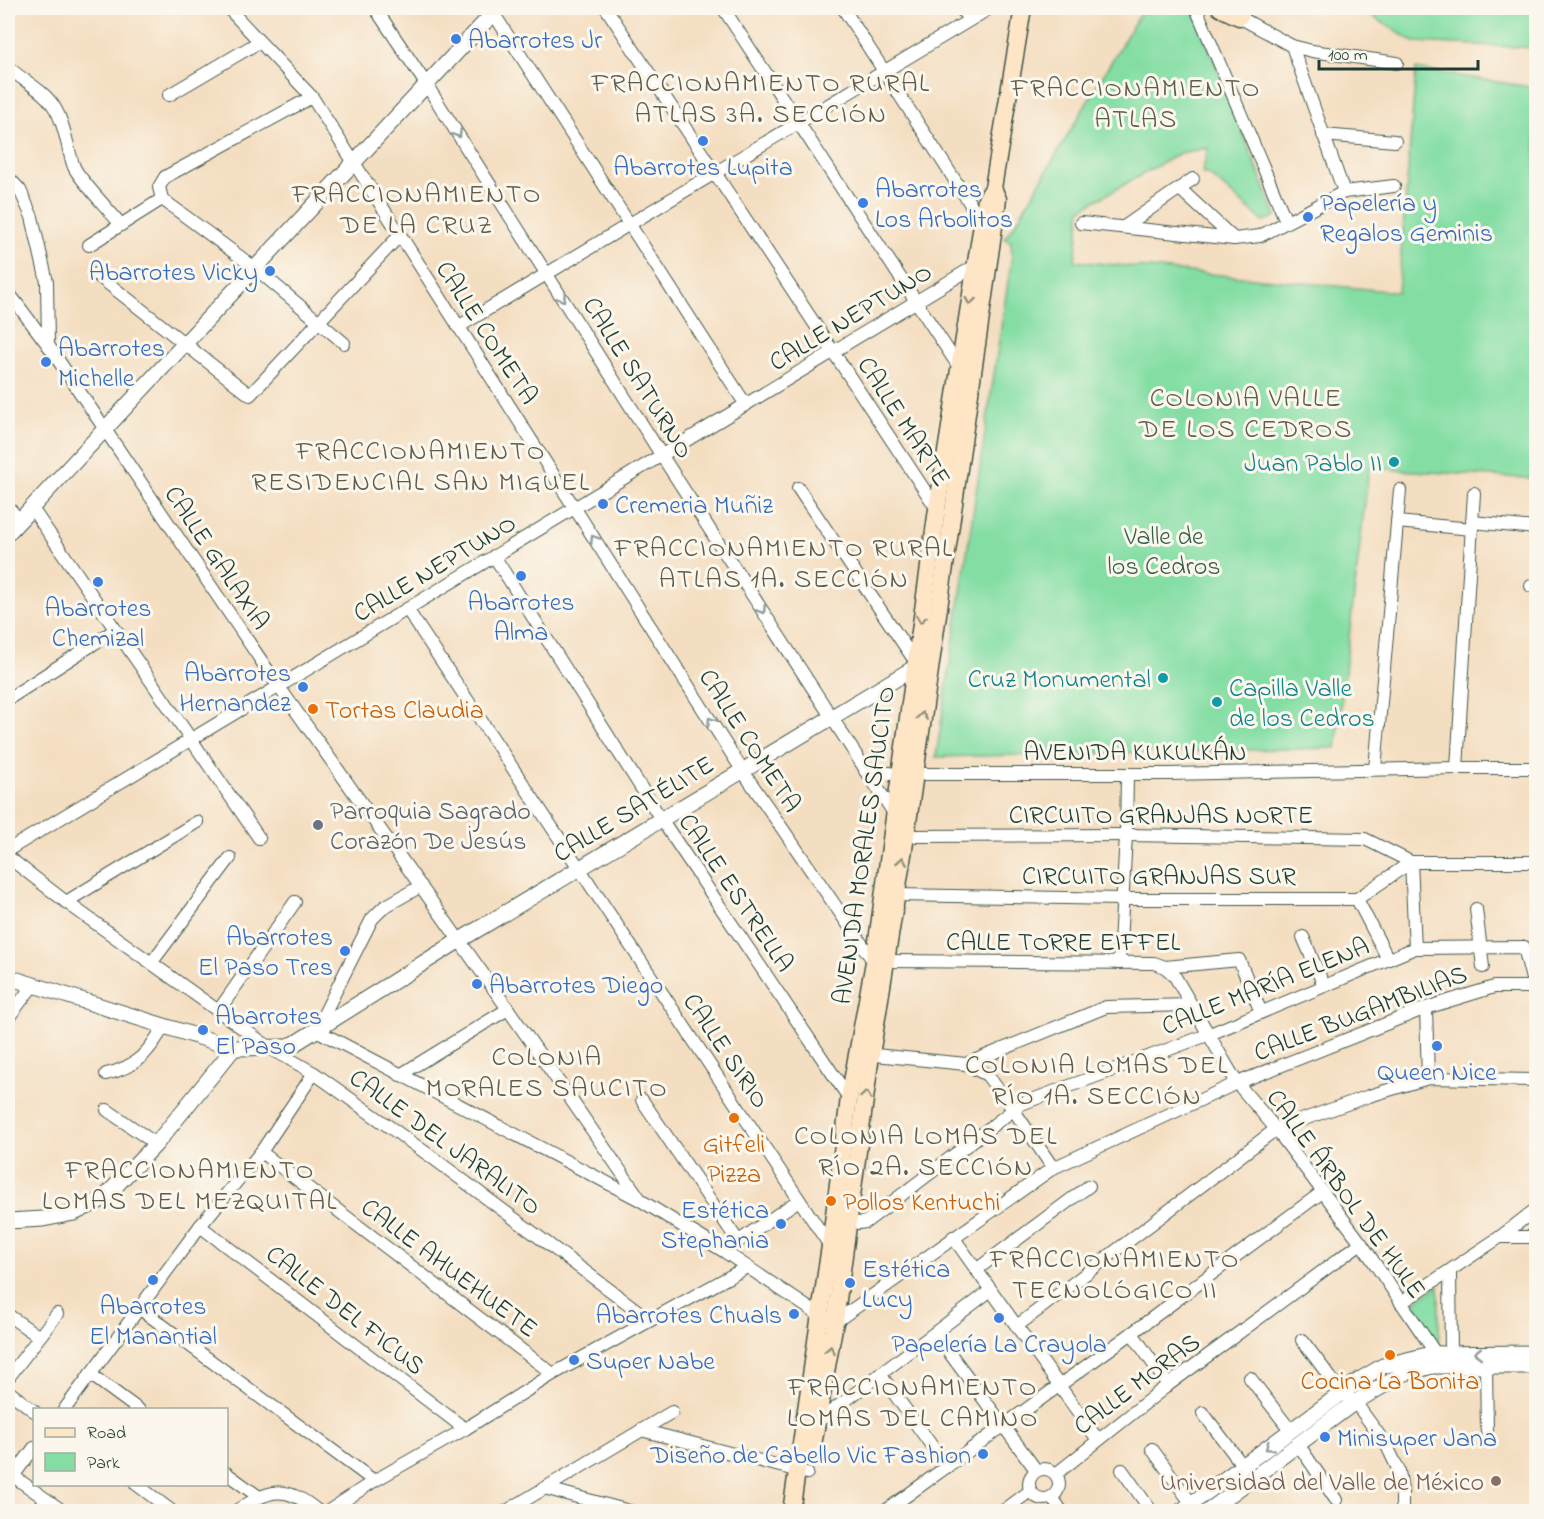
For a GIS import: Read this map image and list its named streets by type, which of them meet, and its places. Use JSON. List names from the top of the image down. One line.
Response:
{"streets":{"main road":["AVENIDA MORALES SAUCITO"],"street":["CALLE NEPTUNO","CALLE COMETA","CALLE SATURNO","CALLE MARTE","CALLE GALAXIA","AVENIDA KUKULKÁN","CALLE SATÉLITE","CIRCUITO GRANJAS NORTE","CIRCUITO GRANJAS SUR","CALLE ESTRELLA","CALLE TORRE EIFFEL","CALLE MARÍA ELENA","CALLE BUGAMBILIAS","CALLE SIRIO","CALLE DEL JARALITO","CALLE ÁRBOL DE HULE","CALLE AHUEHUETE","CALLE DEL FICUS","CALLE MORAS"]},"crossings":[["CALLE NEPTUNO","CALLE COMETA"],["CALLE NEPTUNO","CALLE SATURNO"],["CALLE NEPTUNO","CALLE MARTE"],["CALLE NEPTUNO","CALLE GALAXIA"],["CALLE NEPTUNO","AVENIDA MORALES SAUCITO"],["CALLE NEPTUNO","CALLE ESTRELLA"],["CALLE NEPTUNO","CALLE SIRIO"],["CALLE COMETA","CALLE SATÉLITE"],["CALLE COMETA","AVENIDA MORALES SAUCITO"],["CALLE COMETA","CALLE TORRE EIFFEL"],["CALLE SATURNO","CALLE SATÉLITE"],["CALLE SATURNO","AVENIDA MORALES SAUCITO"],["CALLE MARTE","AVENIDA MORALES SAUCITO"],["CALLE GALAXIA","CALLE SATÉLITE"],["AVENIDA KUKULKÁN","AVENIDA MORALES SAUCITO"],["CALLE SATÉLITE","AVENIDA MORALES SAUCITO"],["CALLE SATÉLITE","CALLE ESTRELLA"],["CALLE SATÉLITE","CALLE SIRIO"],["CALLE SATÉLITE","CALLE DEL JARALITO"],["CIRCUITO GRANJAS NORTE","AVENIDA MORALES SAUCITO"],["AVENIDA MORALES SAUCITO","CIRCUITO GRANJAS SUR"],["AVENIDA MORALES SAUCITO","CALLE ESTRELLA"],["AVENIDA MORALES SAUCITO","CALLE TORRE EIFFEL"],["AVENIDA MORALES SAUCITO","CALLE MARÍA ELENA"],["AVENIDA MORALES SAUCITO","CALLE BUGAMBILIAS"],["AVENIDA MORALES SAUCITO","CALLE SIRIO"],["CALLE TORRE EIFFEL","CALLE MARÍA ELENA"],["CALLE TORRE EIFFEL","CALLE ÁRBOL DE HULE"],["CALLE MARÍA ELENA","CALLE BUGAMBILIAS"],["CALLE MARÍA ELENA","CALLE ÁRBOL DE HULE"],["CALLE BUGAMBILIAS","CALLE ÁRBOL DE HULE"],["CALLE ÁRBOL DE HULE","CALLE MORAS"]],"districts":["FRACCIONAMIENTO RURAL ATLAS 3A. SECCIÓN","FRACCIONAMIENTO ATLAS","FRACCIONAMIENTO DE LA CRUZ","COLONIA VALLE DE LOS CEDROS","FRACCIONAMIENTO RESIDENCIAL SAN MIGUEL","FRACCIONAMIENTO RURAL ATLAS 1A. SECCIÓN","COLONIA MORALES SAUCITO","COLONIA LOMAS DEL RÍO 1A. SECCIÓN","COLONIA LOMAS DEL RÍO 2A. SECCIÓN","FRACCIONAMIENTO LOMAS DEL MEZQUITAL","FRACCIONAMIENTO TECNOLÓGICO II","FRACCIONAMIENTO LOMAS DEL CAMINO"],"parks":["Valle de los Cedros"],"places":["Abarrotes Jr","Abarrotes Lupita","Abarrotes Los Arbolitos","Papelería y Regalos Geminis","Abarrotes Vicky","Abarrotes Michelle","Juan Pablo II","Cremeria Muñiz","Abarrotes Alma","Abarrotes Chemizal","Cruz Monumental","Abarrotes Hernandez","Capilla Valle de los Cedros","Tortas Claudia","Parroquia Sagrado Corazón De Jesús","Abarrotes El Paso Tres","Abarrotes Diego","Abarrotes El Paso","Queen Nice","Gitfeli Pizza","Pollos Kentuchi","Estética Stephania","Abarrotes El Manantial","Estética Lucy","Abarrotes Chuals","Papelería La Crayola","Cocina La Bonita","Super Nabe","Minisuper Jana","Diseño de Cabello Vic Fashion","Universidad del Valle de México"],"legend":["Road","Park"],"scale_bar":"100 m"}
